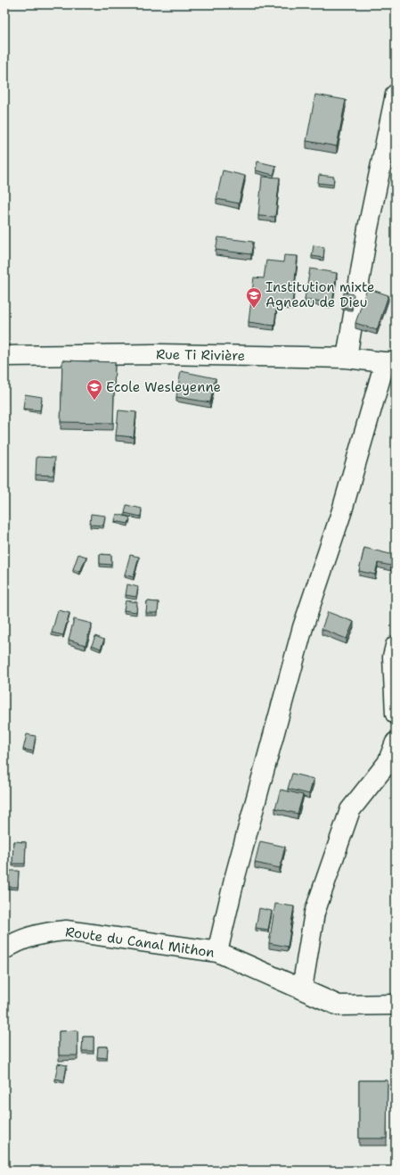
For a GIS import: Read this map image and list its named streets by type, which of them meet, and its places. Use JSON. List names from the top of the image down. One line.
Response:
{"streets":{"street":["Rue Ti Rivière","Route du Canal Mithon"]},"places":{"school or university":["Institution mixte Agneau de Dieu","Ecole Wesleyenne"]}}
